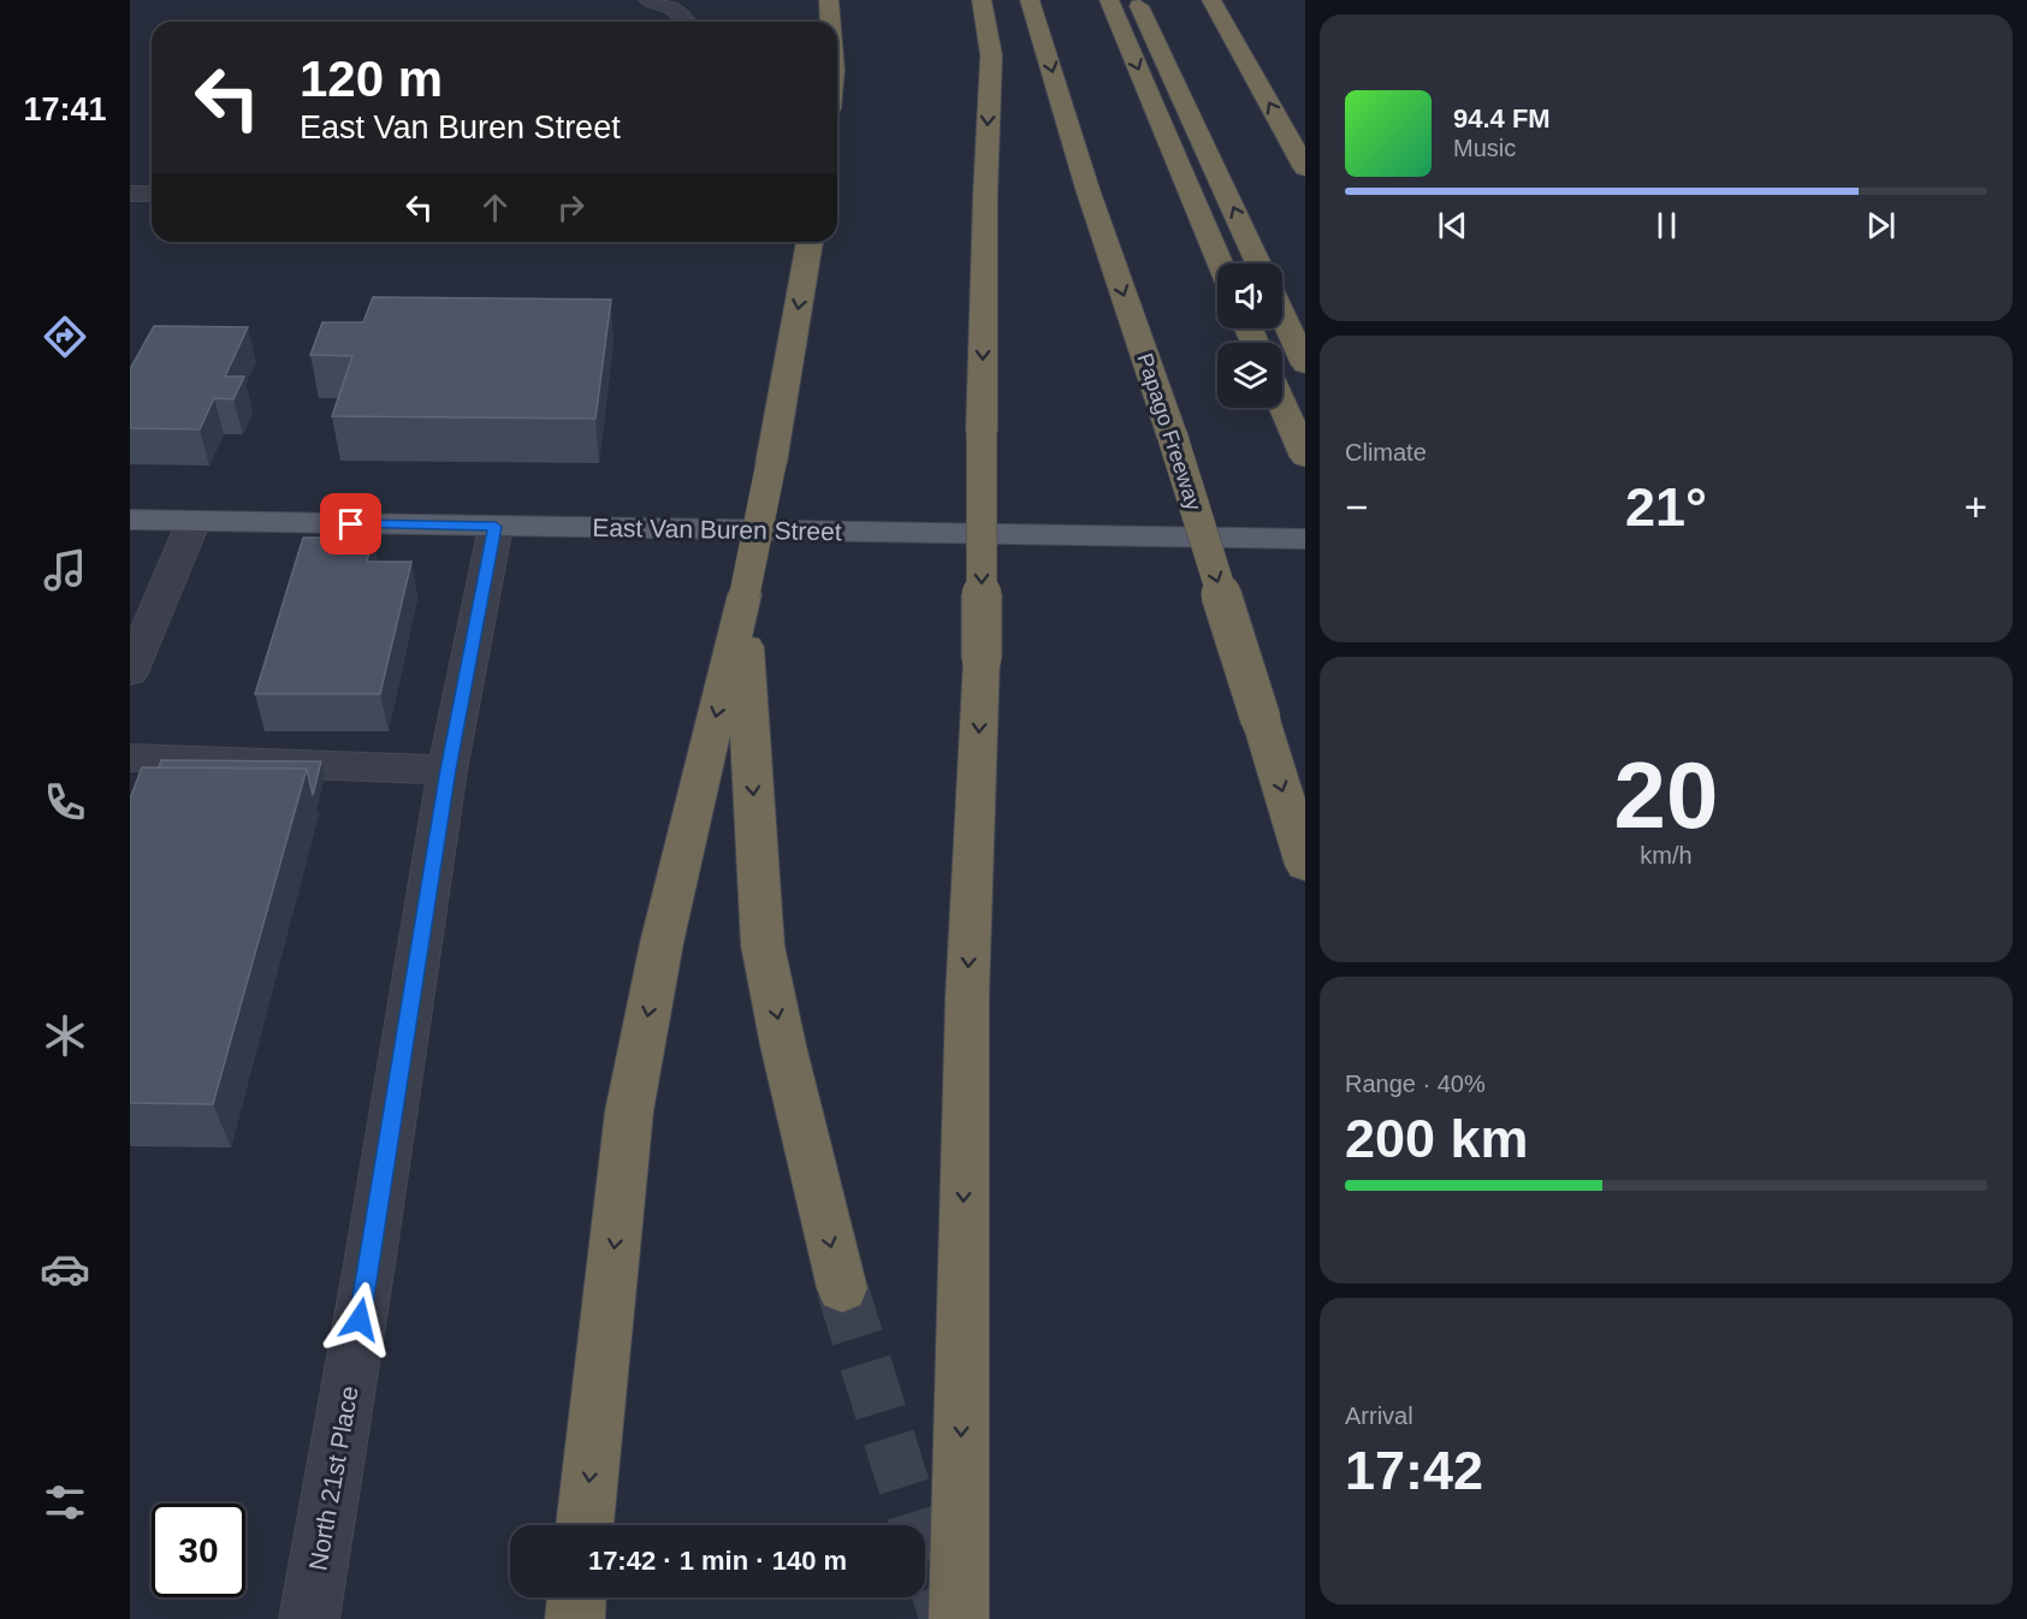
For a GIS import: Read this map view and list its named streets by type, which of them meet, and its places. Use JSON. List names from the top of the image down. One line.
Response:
{"streets":{"highway":["Papago Freeway"],"main road":["East Van Buren Street"],"street":["North 21st Place"]},"crossings":[["East Van Buren Street","North 21st Place"]],"page":{"tabs":"17:41","turn":["120 m","East Van Buren Street"],"song":["94.4 FM","Music"],"tile":["Climate",["20","km/h"],["Range · 40%","200 km"],["Arrival","17:42"]],"heat":["−","21°","+"],"limit":"30","trip":"17:42 · 1 min · 140 m"}}
